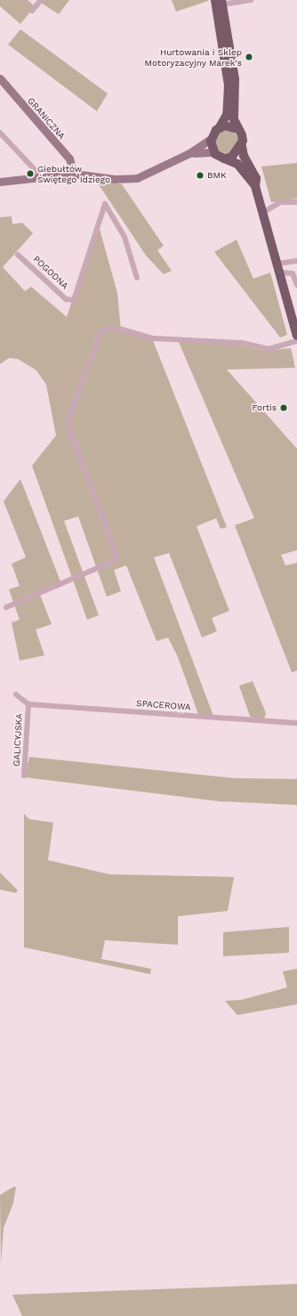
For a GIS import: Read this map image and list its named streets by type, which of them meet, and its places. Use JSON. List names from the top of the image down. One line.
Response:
{"streets":{"street":["GRANICZNA","POGODNA","SPACEROWA","GALICYJSKA"]},"crossings":[["SPACEROWA","GALICYJSKA"]],"places":["Hurtowania i Sklep Motoryzacyjny Marek's","Giebułtów Świętego Idziego","BMK","Fortis"]}
